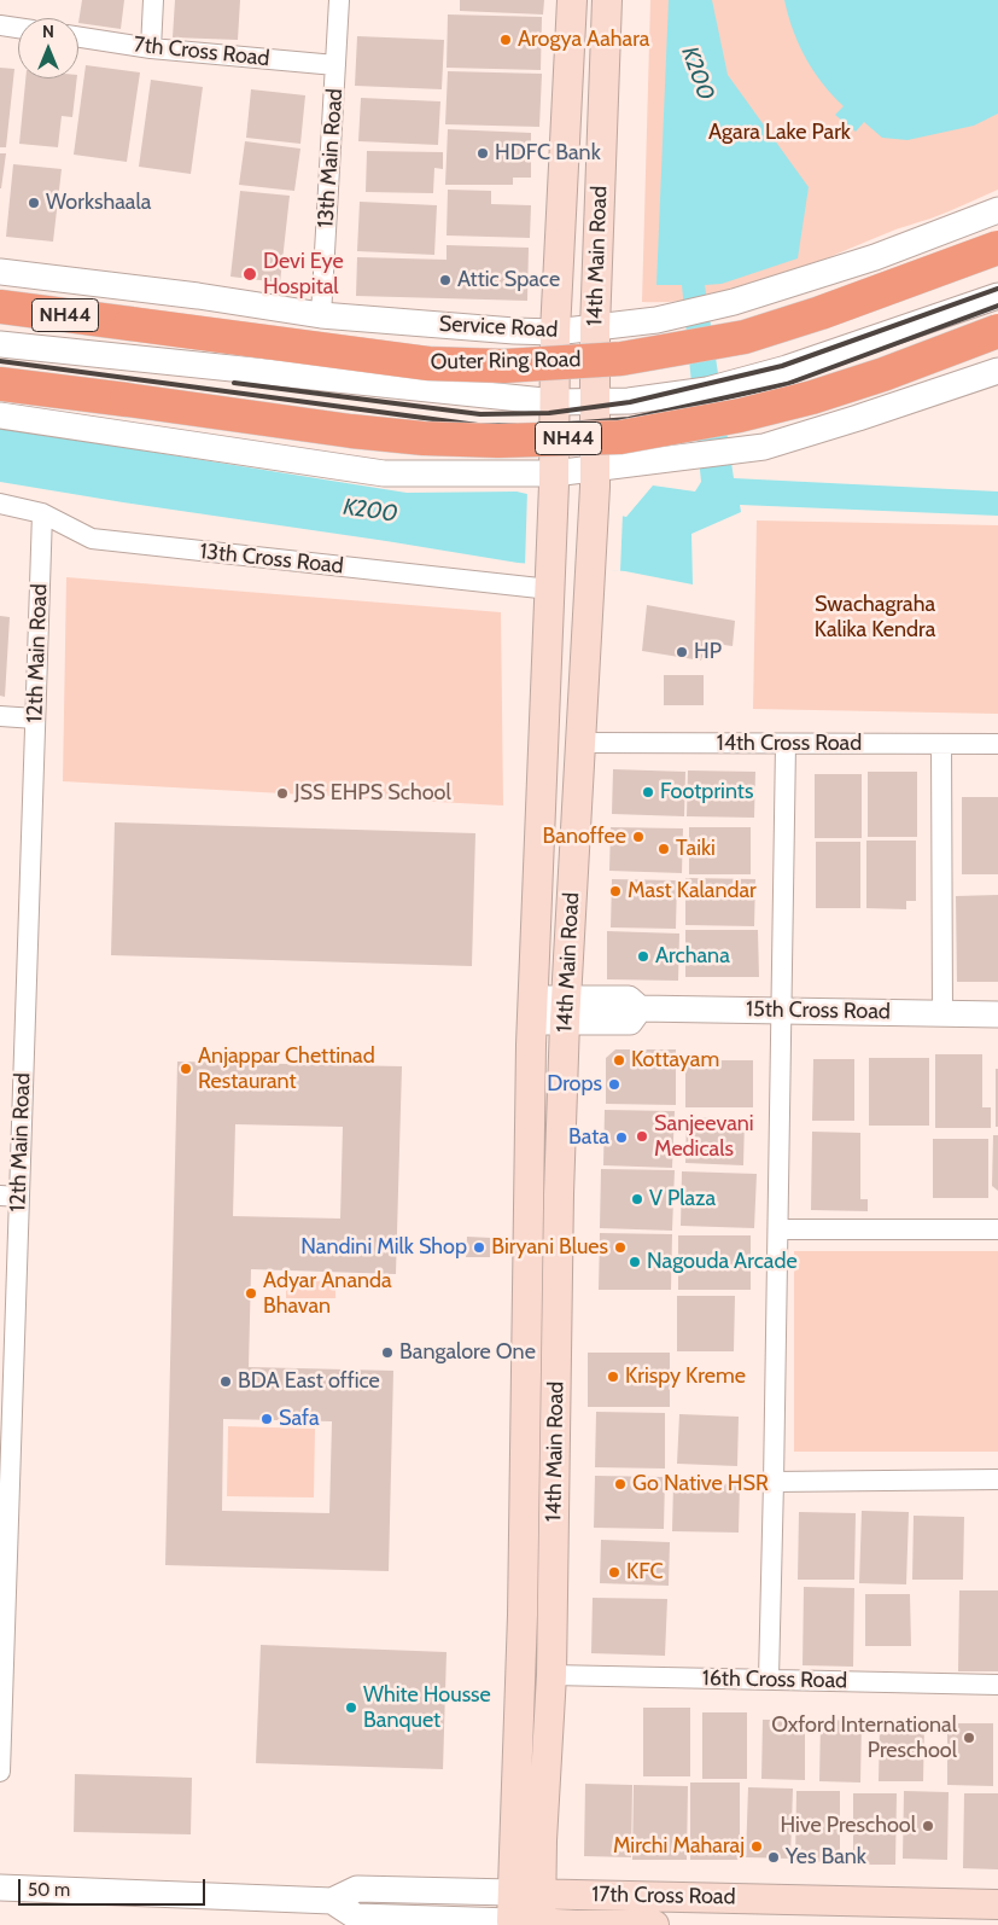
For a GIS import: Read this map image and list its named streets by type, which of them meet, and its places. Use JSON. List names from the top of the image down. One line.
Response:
{"streets":{"highway":["NH44","Outer Ring Road"],"main road":["14th Main Road","17th Cross Road"],"street":["7th Cross Road","13th Main Road","Service Road","13th Cross Road","12th Main Road","14th Cross Road","15th Cross Road","16th Cross Road"]},"crossings":[["7th Cross Road","13th Main Road"],["13th Main Road","Service Road"],["14th Main Road","Service Road"],["14th Main Road","13th Cross Road"],["14th Main Road","14th Cross Road"],["14th Main Road","15th Cross Road"],["14th Main Road","16th Cross Road"],["14th Main Road","17th Cross Road"],["13th Cross Road","12th Main Road"]],"water":["K200"],"parks":["Agara Lake Park","Swachagraha Kalika Kendra"],"places":["Arogya Aahara","HDFC Bank","Workshaala","Devi Eye Hospital","Attic Space","HP","Footprints","JSS EHPS School","Banoffee","Taiki","Mast Kalandar","Archana","Kottayam","Anjappar Chettinad Restaurant","Drops","Sanjeevani Medicals","Bata","V Plaza","Nandini Milk Shop","Biryani Blues","Nagouda Arcade","Adyar Ananda Bhavan","Bangalore One","Krispy Kreme","BDA East office","Safa","Go Native HSR","KFC","White Housse Banquet","Oxford International Preschool","Hive Preschool","Mirchi Maharaj","Yes Bank"],"scale_bar":"50 m","north":"top"}
